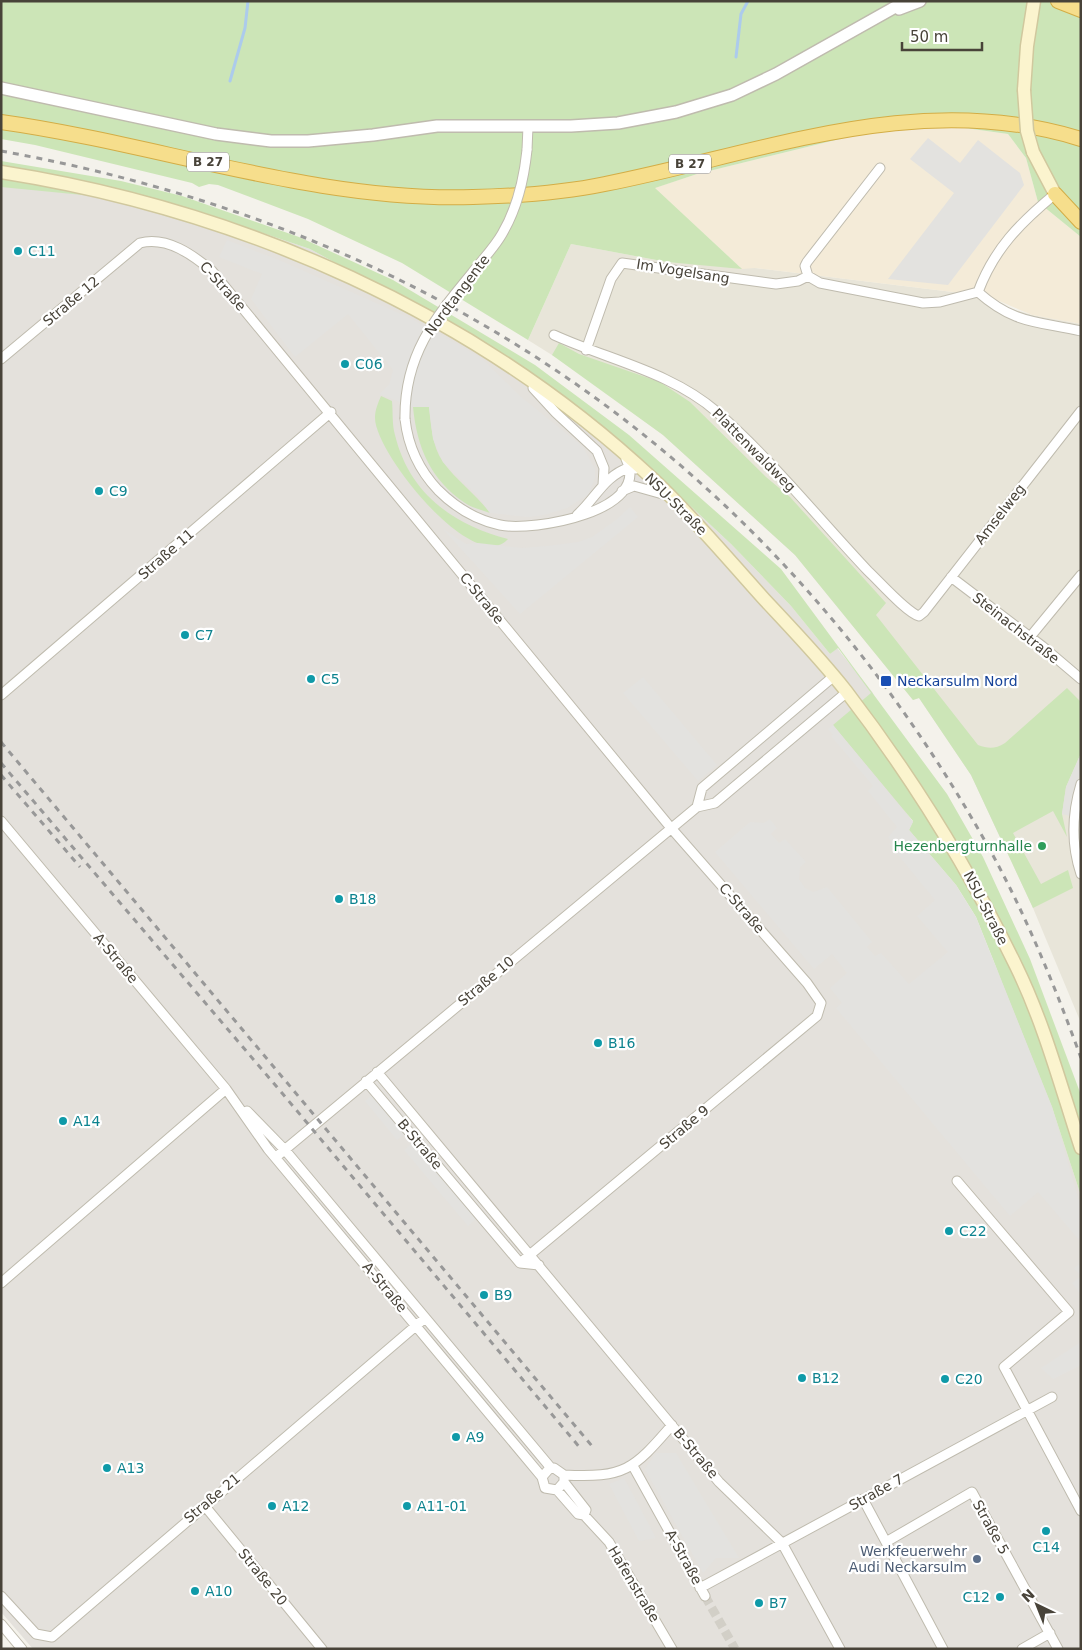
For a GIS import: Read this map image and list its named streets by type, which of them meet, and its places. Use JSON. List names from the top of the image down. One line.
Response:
{"streets":{"highway":["B 27"],"main road":["NSU-Straße"],"street":["Im Vogelsang","C-Straße","Nordtangente","Straße 12","Plattenwaldweg","Amselweg","Straße 11","Steinachstraße","A-Straße","Straße 10","Straße 9","B-Straße","Straße 7","Straße 21","Straße 5","Straße 20","Hafenstraße"]},"crossings":[["Im Vogelsang","Plattenwaldweg"],["C-Straße","Straße 12"],["C-Straße","Straße 11"],["C-Straße","Straße 10"],["C-Straße","Straße 9"],["Plattenwaldweg","Amselweg"],["Amselweg","Steinachstraße"],["A-Straße","Straße 10"],["A-Straße","Straße 7"],["A-Straße","Straße 21"],["A-Straße","Hafenstraße"],["Straße 10","B-Straße"],["Straße 9","B-Straße"],["B-Straße","Straße 7"],["Straße 21","Straße 20"]],"places":{"other":["C11","C06","C9","C7","C5","Hezenbergturnhalle","B18","B16","A14","C22","B9","B12","C20","A9","A13","A12","A11-01","C14","Werkfeuerwehr Audi Neckarsulm","A10","C12","B7"],"transit":["Neckarsulm Nord"]},"scale_bar":"50 m","north":"top left"}
